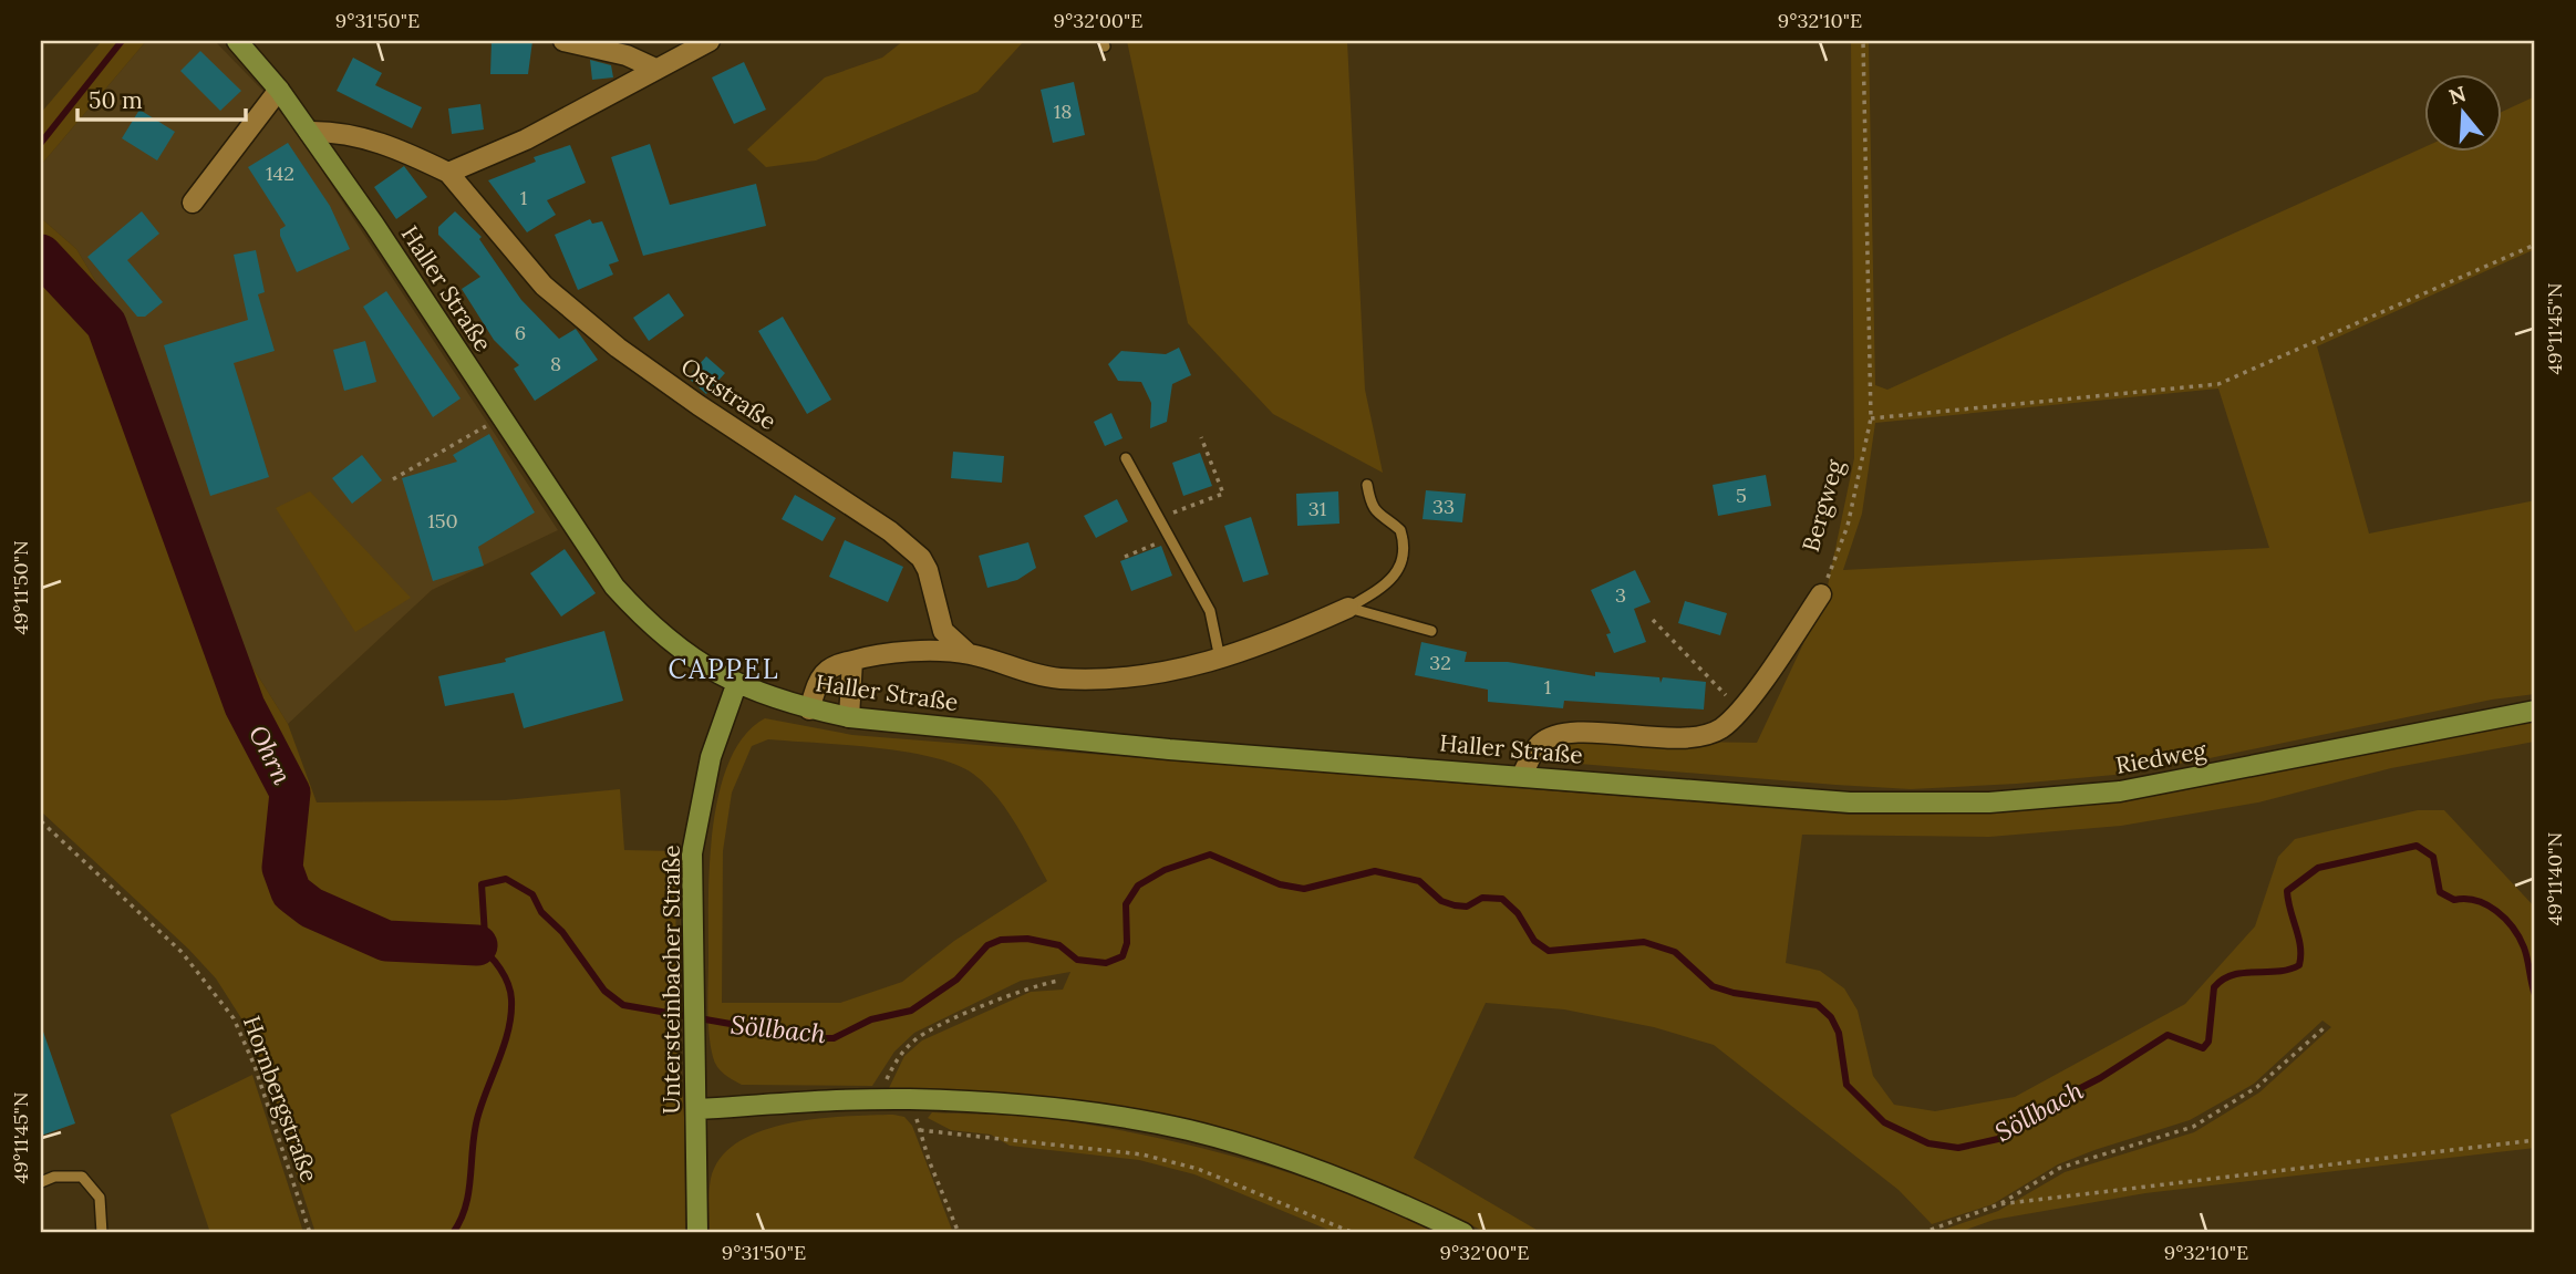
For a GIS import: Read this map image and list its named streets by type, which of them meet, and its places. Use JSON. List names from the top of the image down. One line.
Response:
{"streets":{"main road":["Haller Straße","Riedweg","Untersteinbacher Straße"],"street":["Oststraße"],"path":["Bergweg","Hornbergstraße"]},"crossings":[["Haller Straße","Riedweg"],["Haller Straße","Untersteinbacher Straße"]],"districts":["CAPPEL"],"water":["Ohrn","Söllbach"],"house_numbers":["18","142","1","6","8","5","33","31","150","3","32","1"],"scale_bar":"50 m","north":"top","coordinates":["9°31'50\"E","9°32'00\"E","9°32'10\"E","49°11'45\"N","49°11'50\"N","49°11'40\"N"]}
